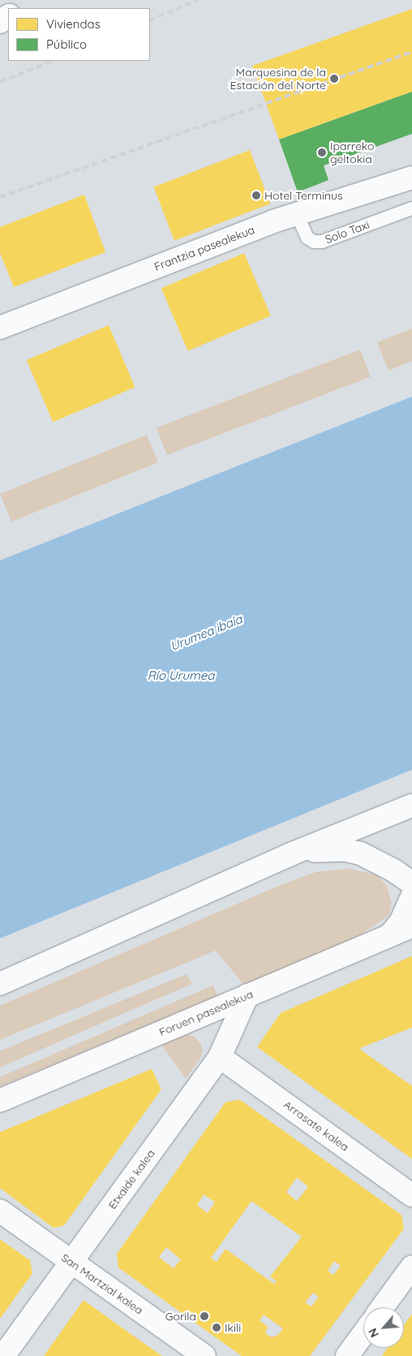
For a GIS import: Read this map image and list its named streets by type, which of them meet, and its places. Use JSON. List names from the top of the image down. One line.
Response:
{"streets":{"main road":["Frantzia pasealekua","Foruen pasealekua","Arrasate kalea","Etxaide kalea","San Martzial kalea"],"lane":["Solo Taxi"]},"crossings":[["Solo Taxi","Frantzia pasealekua"],["Foruen pasealekua","Etxaide kalea"],["Arrasate kalea","Etxaide kalea"],["Etxaide kalea","San Martzial kalea"]],"water":["Urumea ibaia","Río Urumea"],"places":["Marquesina de la Estación del Norte","Iparreko geltokia","Hotel Terminus","Gorila","Ikili"],"legend":["Viviendas","Público"],"north":"bottom left"}
